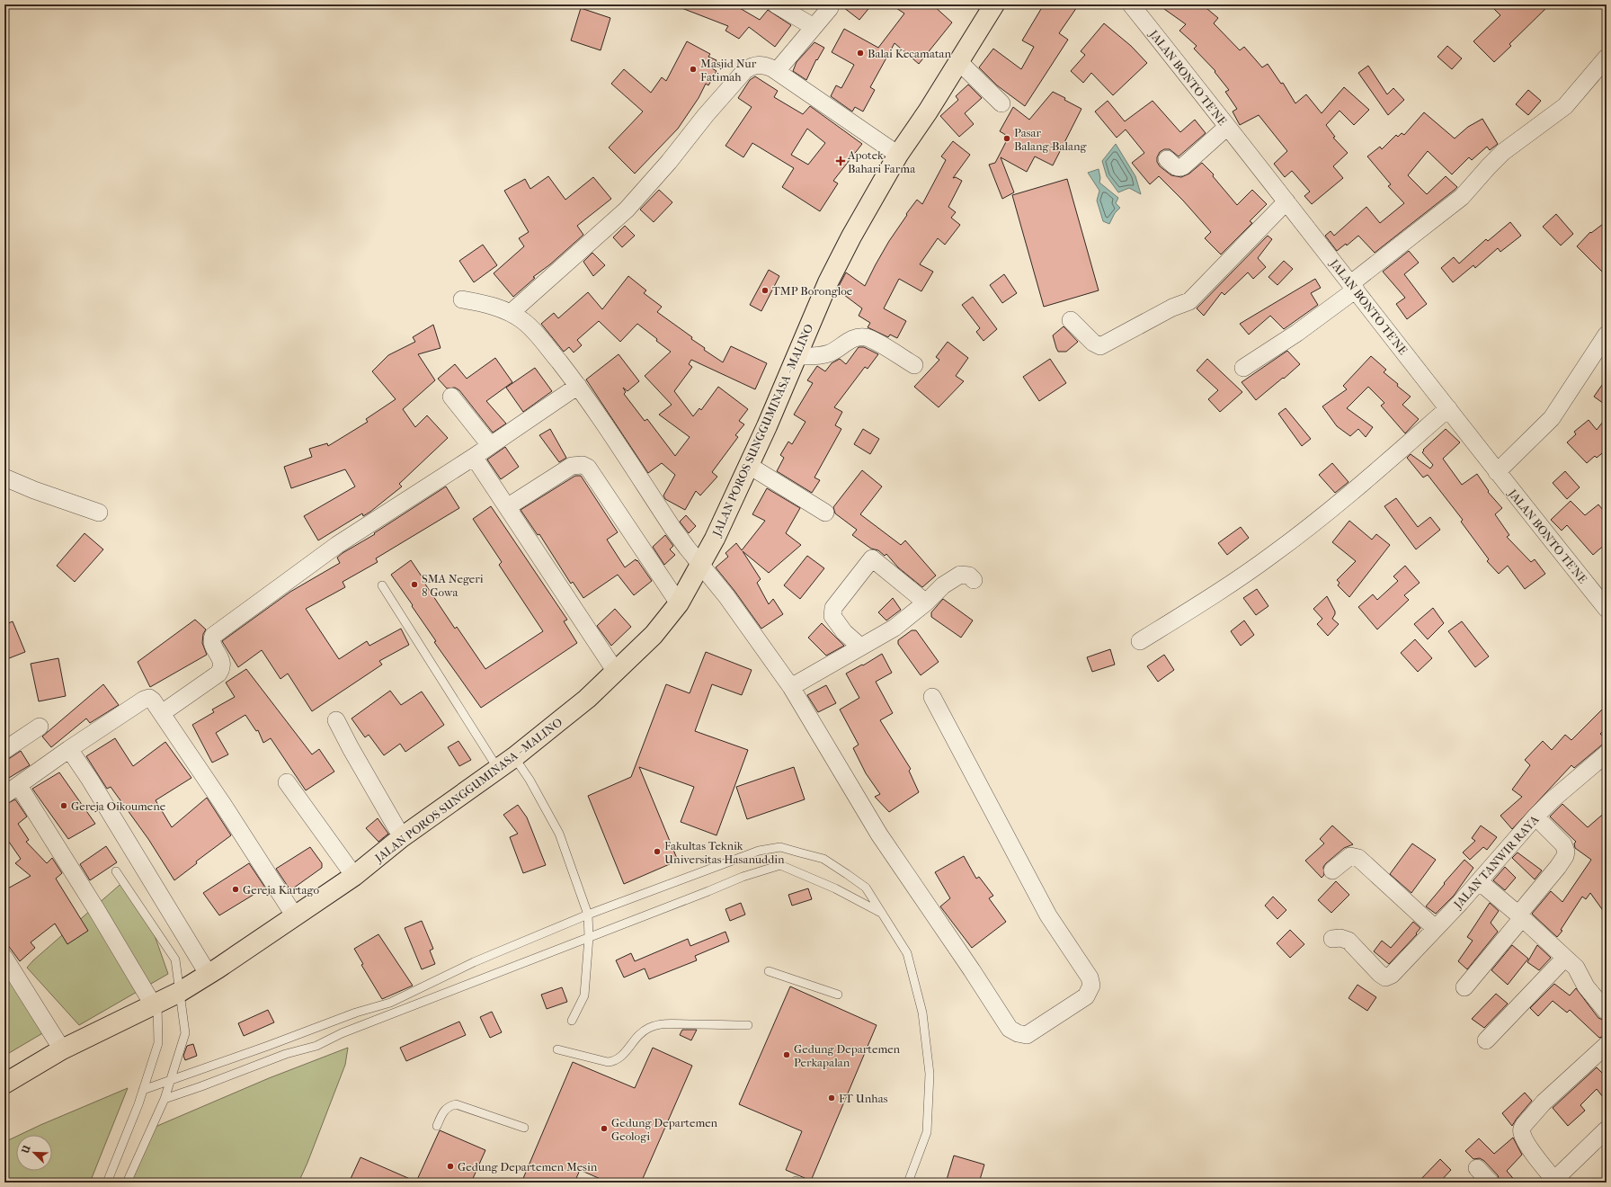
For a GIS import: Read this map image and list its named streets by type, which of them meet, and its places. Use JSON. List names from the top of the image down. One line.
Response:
{"streets":{"main road":["JALAN POROS SUNGGUMINASA - MALINO"],"street":["JALAN BONTO TE'NE","JALAN TANWIR RAYA"]},"places":{"other":["Balai Kecamatan","Masjid Nur Fatimah","Pasar Balang-Balang","TMP Borongloe","SMA Negeri 8 Gowa","Gereja Oikoumene","Fakultas Teknik Universitas Hasanuddin","Gereja Kartago","Gedung Departemen Perkapalan","FT Unhas","Gedung Departemen Geologi","Gedung Departemen Mesin"],"health":["Apotek Bahari Farma"]},"north":"top left"}
